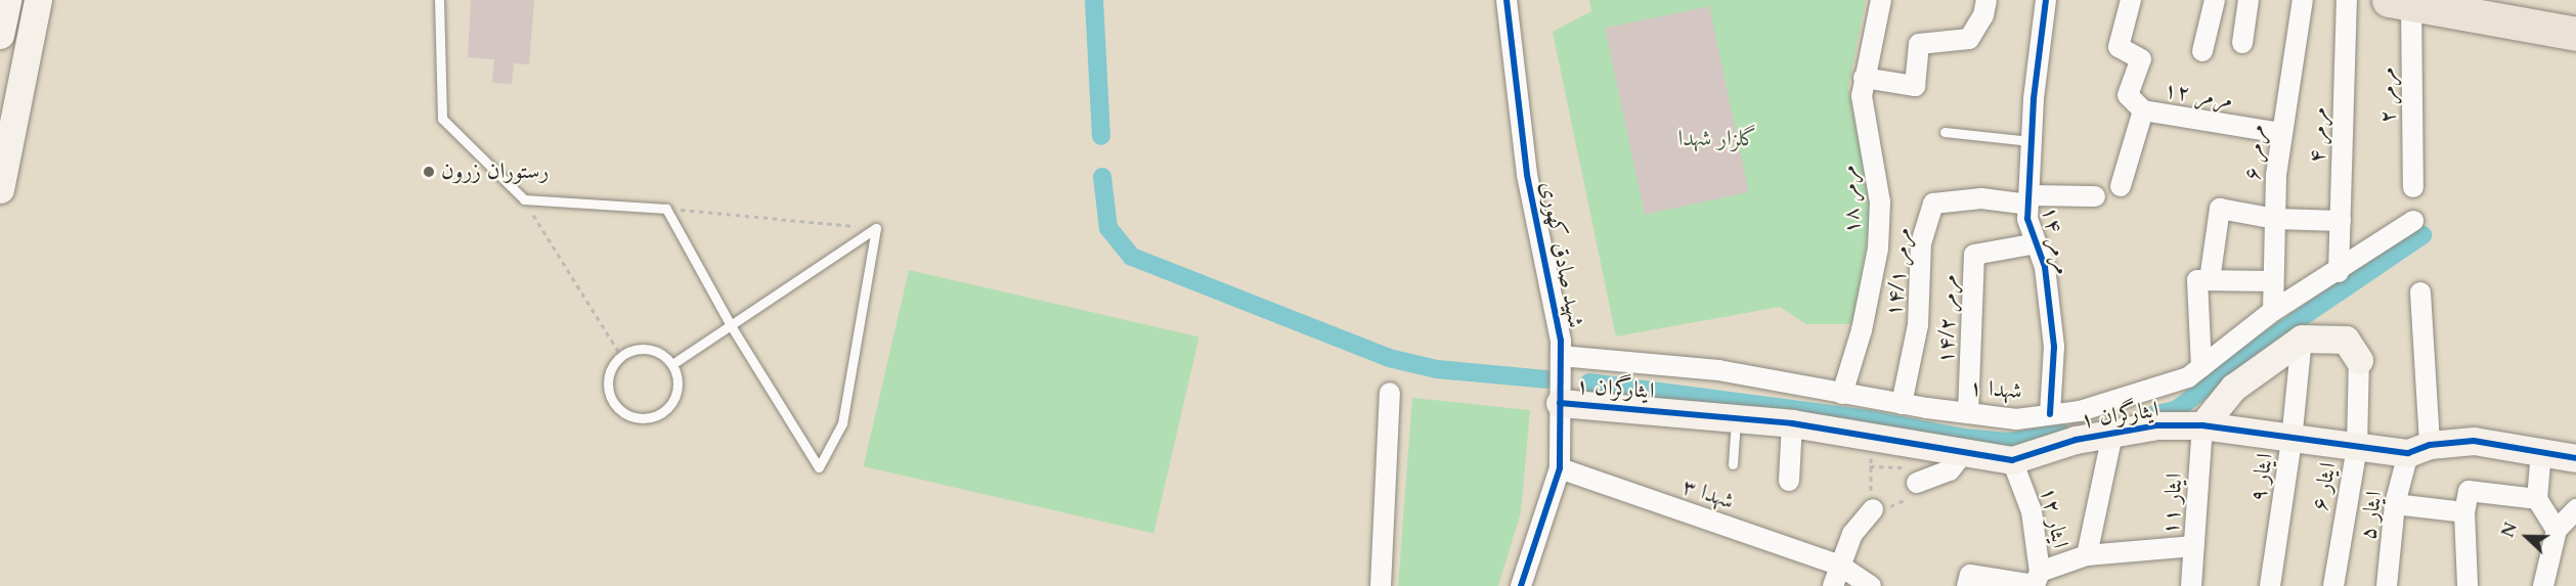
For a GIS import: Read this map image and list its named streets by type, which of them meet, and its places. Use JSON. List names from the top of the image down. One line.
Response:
{"streets":{"street":["مرمر ۱۲","مرمر ۲","مرمر ۴","مرمر ۶","مرمر ۱۸","مرمر ۱۴","شهید صادق کهوری","مرمر ۱۴/۱","مرمر ۱۴/۲","ایثارگران ۱","شهدا ۱","ایثار ۹","ایثار ۶","شهدا ۳","ایثار ۱۱","ایثار ۵","ایثار ۱۲"]},"crossings":[["مرمر ۱۲","مرمر ۶"],["مرمر ۴","شهدا ۱"],["مرمر ۶","شهدا ۱"],["مرمر ۱۸","شهدا ۱"],["مرمر ۱۴","مرمر ۱۴/۱"],["مرمر ۱۴","مرمر ۱۴/۲"],["مرمر ۱۴","شهدا ۱"],["شهید صادق کهوری","ایثارگران ۱"],["شهید صادق کهوری","شهدا ۱"],["شهید صادق کهوری","شهدا ۳"],["مرمر ۱۴/۱","شهدا ۱"],["مرمر ۱۴/۲","شهدا ۱"],["ایثارگران ۱","ایثار ۹"],["ایثارگران ۱","ایثار ۶"],["ایثارگران ۱","ایثار ۱۱"],["ایثارگران ۱","ایثار ۵"],["ایثارگران ۱","ایثار ۱۲"]],"parks":["گلزار شهدا"],"places":["رستوران زرون"],"north":"left"}
